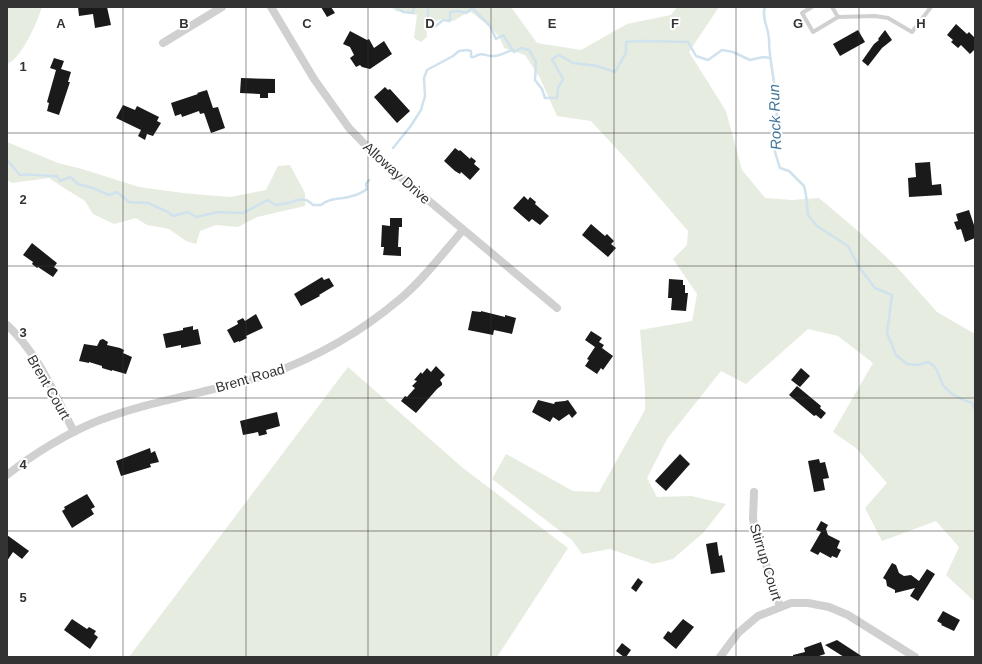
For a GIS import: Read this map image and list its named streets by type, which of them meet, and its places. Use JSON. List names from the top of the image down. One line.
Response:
{"streets":{"street":["Alloway Drive","Brent Road","Brent Court","Stirrup Court"]},"crossings":[["Alloway Drive","Brent Road"],["Brent Road","Brent Court"]],"water":["Rock Run"],"grid":{"columns":["A","B","C","D","E","F","G","H"],"rows":["1","2","3","4","5"]}}
